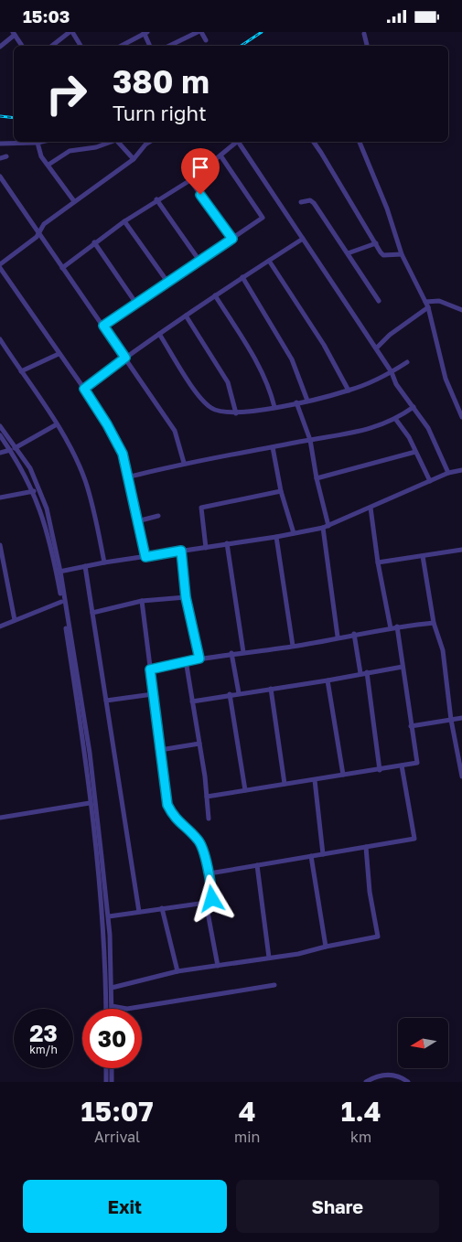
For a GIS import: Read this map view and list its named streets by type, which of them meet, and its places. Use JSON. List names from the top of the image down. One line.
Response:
{"north":"left","page":{"status":"15:03","turn":["380 m","Turn right"],"speed":"23 km/h","limit":"30","eta":["15:07","Arrival","4","min","1.4","km"],"buttons":["Exit","Share"]}}
